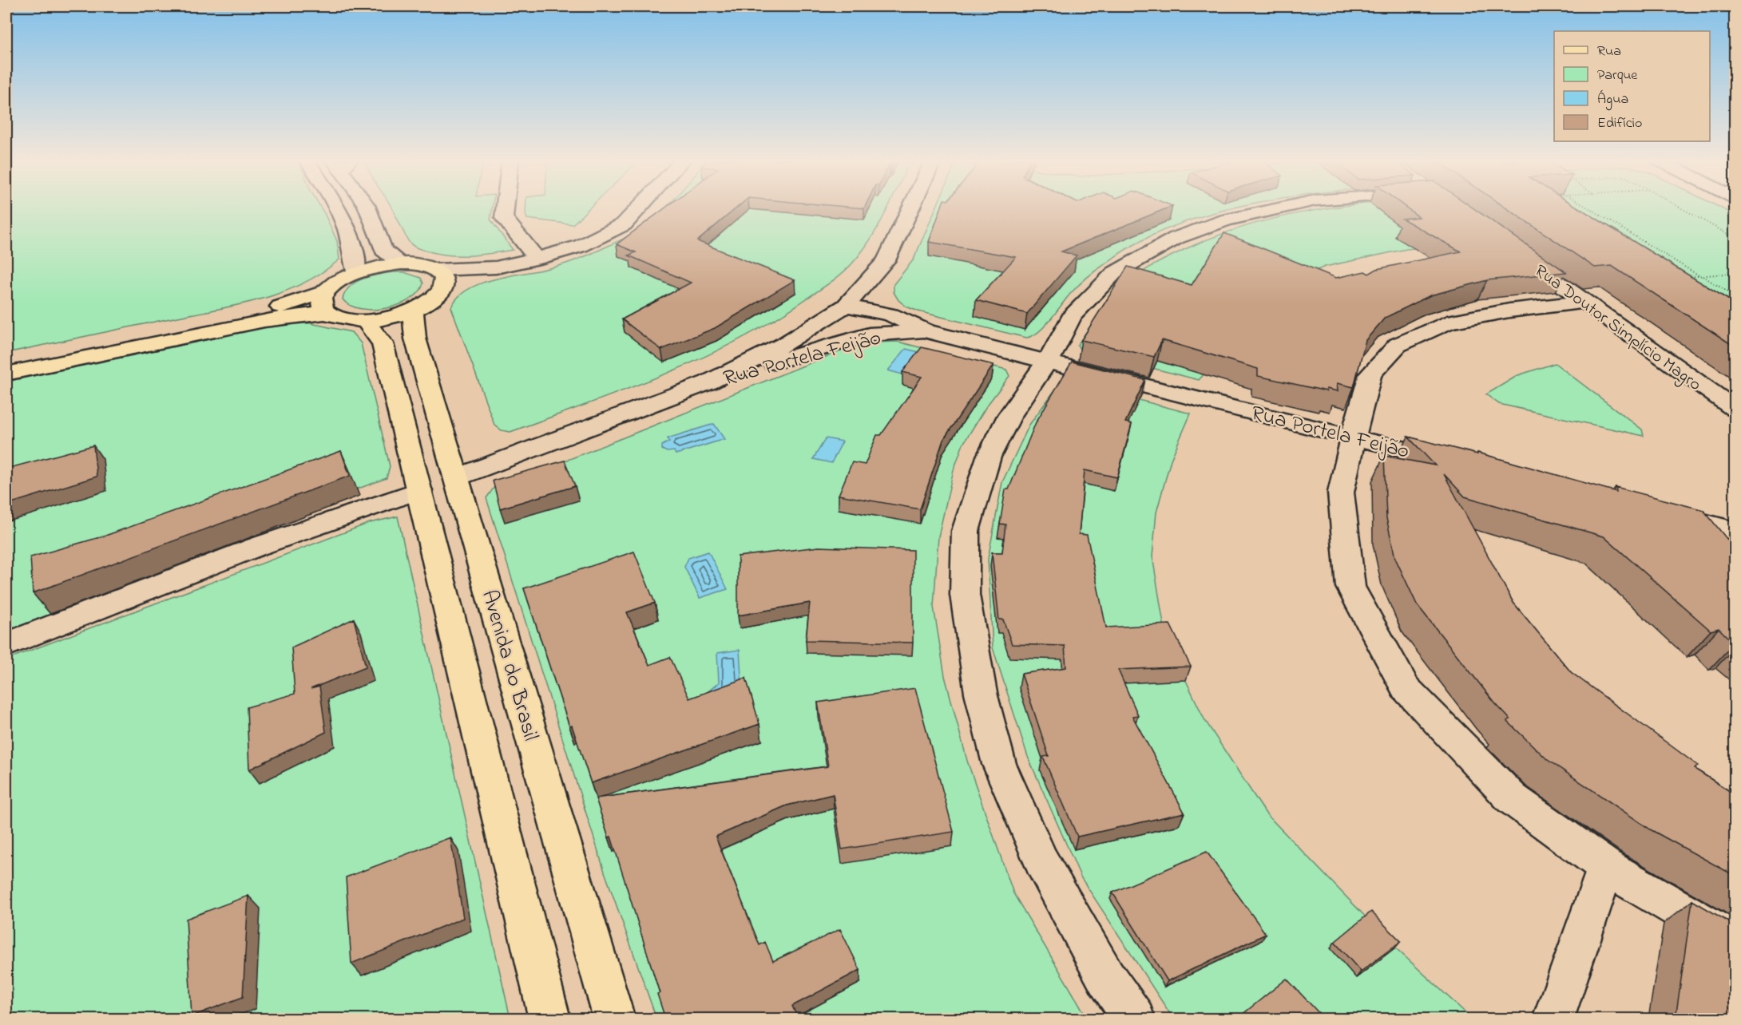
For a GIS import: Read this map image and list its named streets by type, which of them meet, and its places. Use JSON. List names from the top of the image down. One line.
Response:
{"streets":{"main road":["Avenida do Brasil"],"street":["Rua Doutor Simplício Magro","Rua Portela Feijão"]},"legend":["Rua","Parque","Água","Edifício"]}
